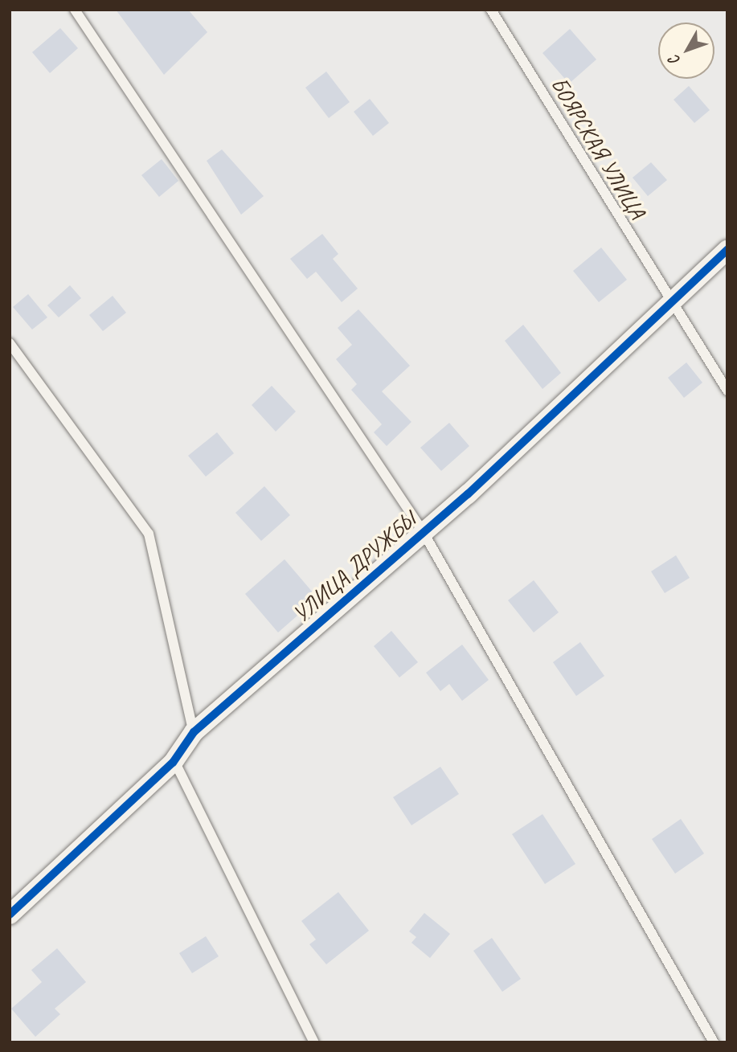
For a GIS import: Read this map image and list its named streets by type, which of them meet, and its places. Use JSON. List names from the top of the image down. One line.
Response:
{"streets":{"street":["УЛИЦА ДРУЖБЫ"],"lane":["БОЯРСКАЯ УЛИЦА"]},"crossings":[["БОЯРСКАЯ УЛИЦА","УЛИЦА ДРУЖБЫ"]],"north":"bottom left"}
